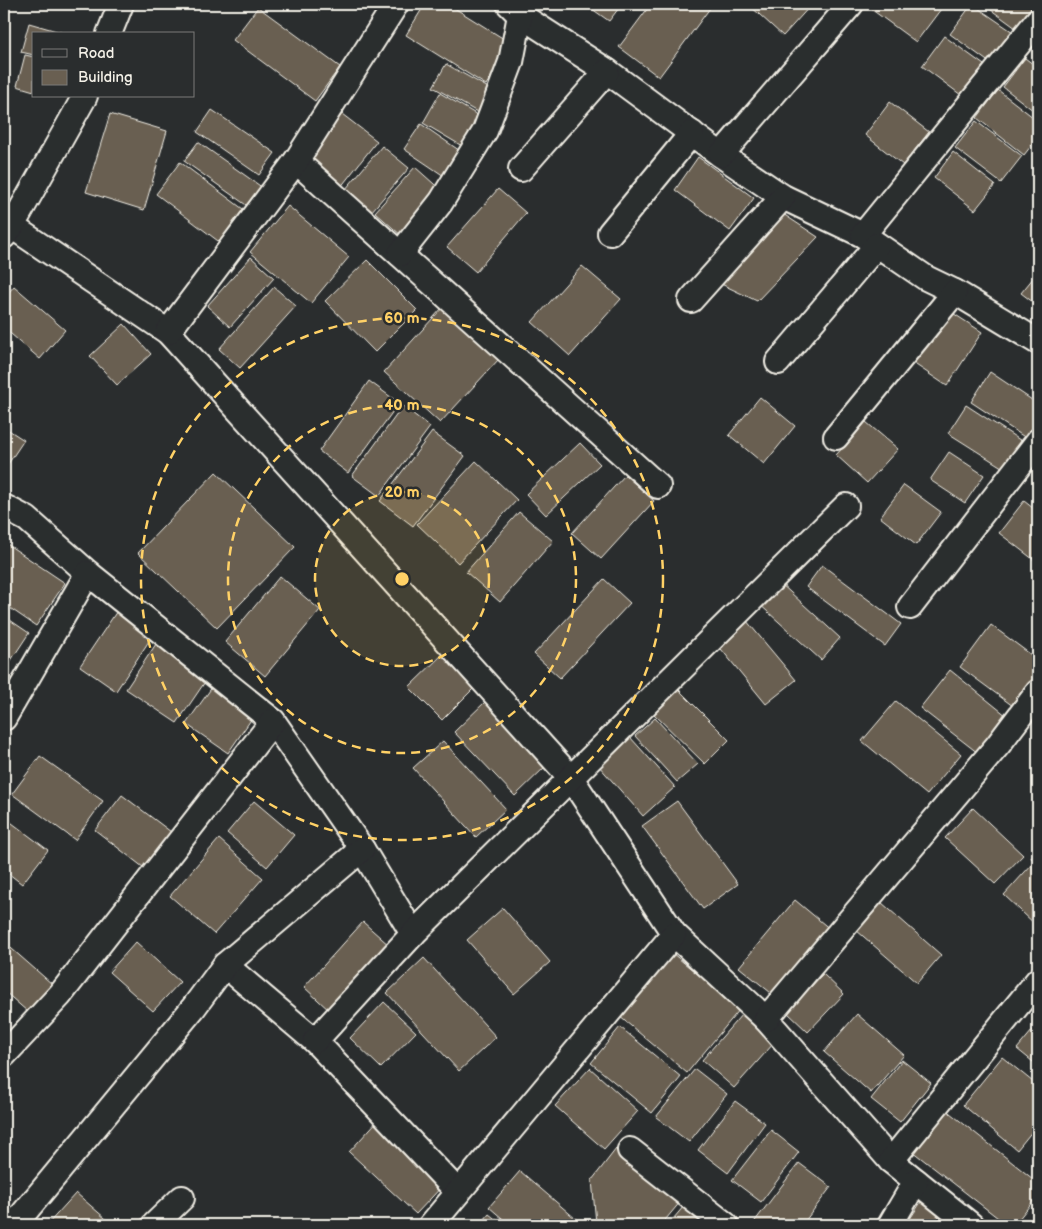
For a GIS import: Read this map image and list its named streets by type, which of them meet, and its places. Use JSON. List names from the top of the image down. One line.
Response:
{"legend":["Road","Building"],"rings":["60 m","40 m","20 m"]}
